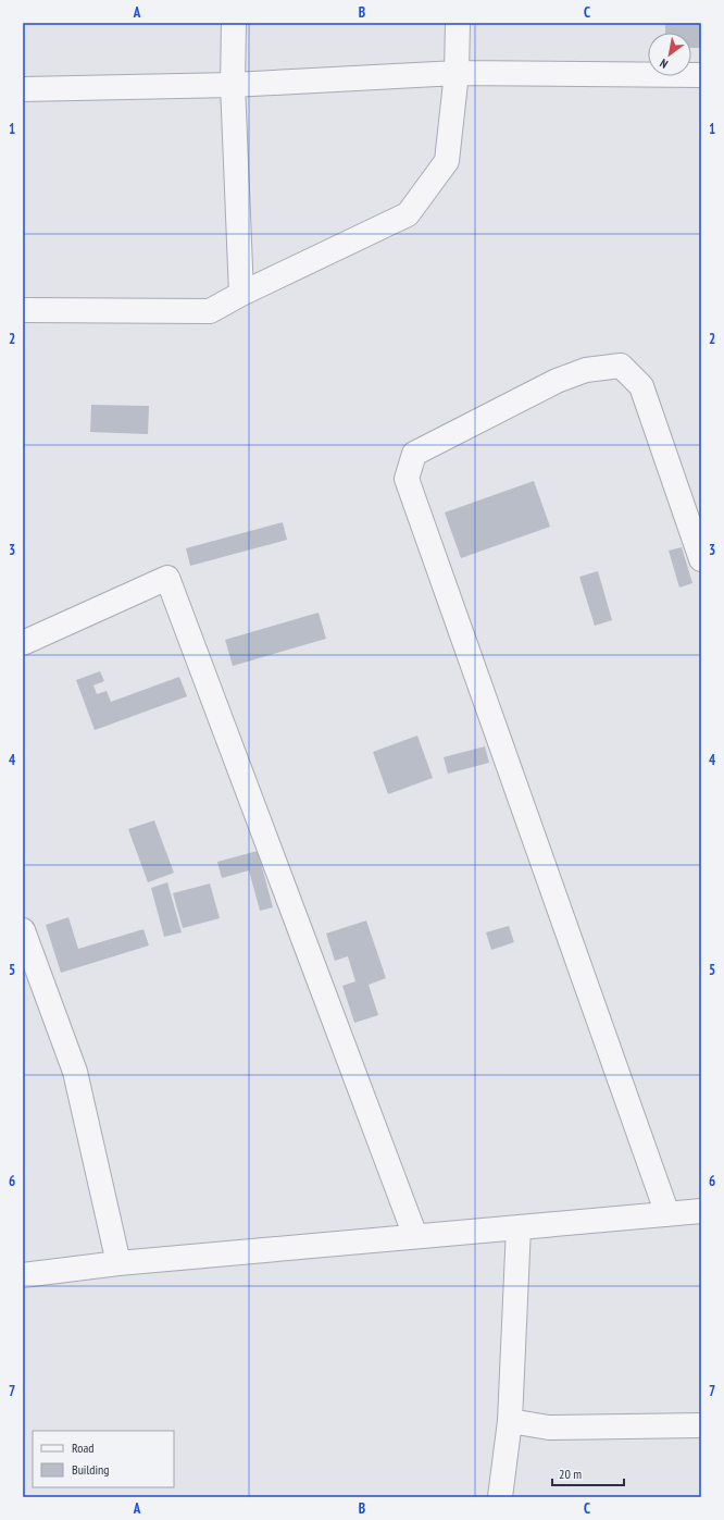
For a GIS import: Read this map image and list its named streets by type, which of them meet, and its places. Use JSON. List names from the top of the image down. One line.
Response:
{"legend":["Road","Building"],"scale_bar":"20 m","north":"bottom left","grid":{"columns":["A","B","C"],"rows":["1","2","3","4","5","6","7"]}}
